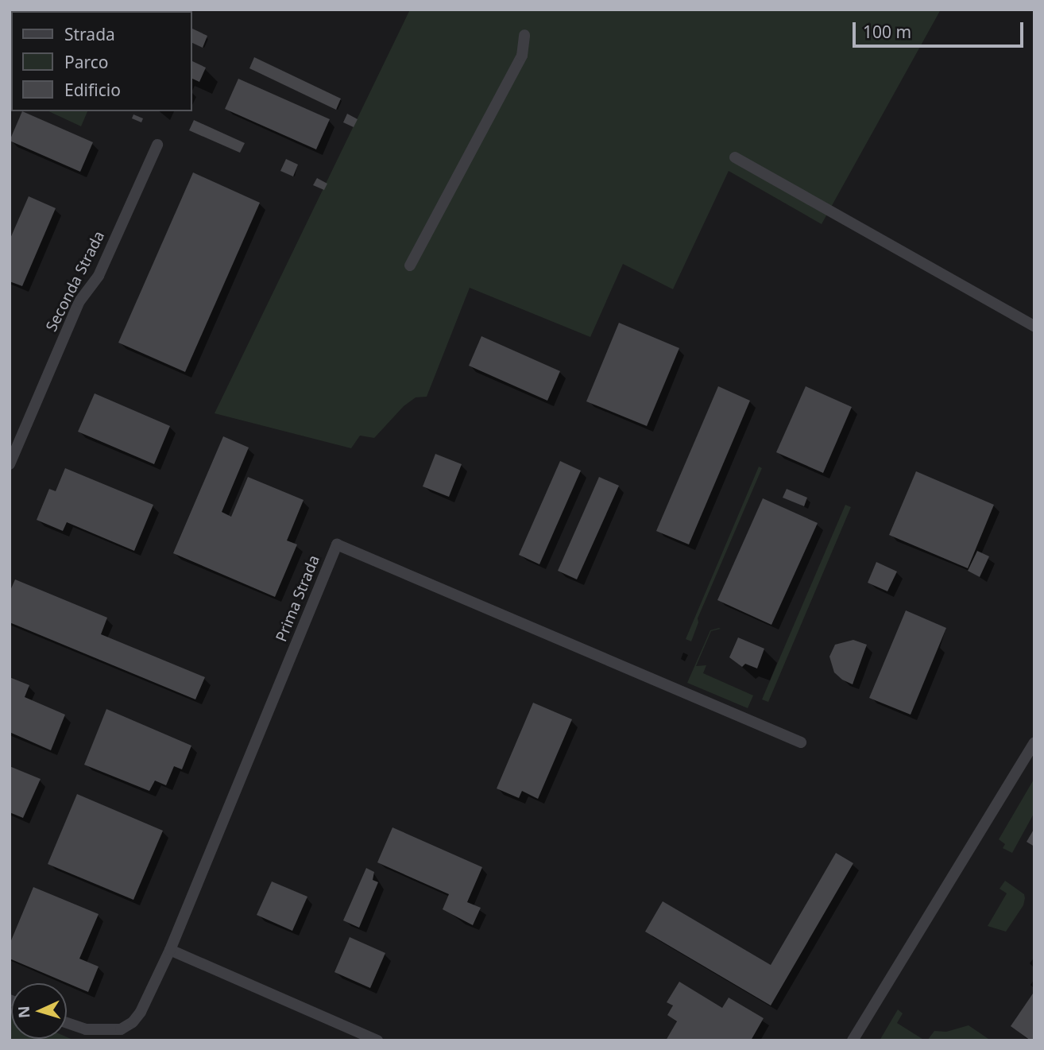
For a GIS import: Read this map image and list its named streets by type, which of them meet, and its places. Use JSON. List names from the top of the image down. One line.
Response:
{"streets":{"street":["Seconda Strada","Prima Strada"]},"legend":["Strada","Parco","Edificio"],"scale_bar":"100 m","north":"left"}
